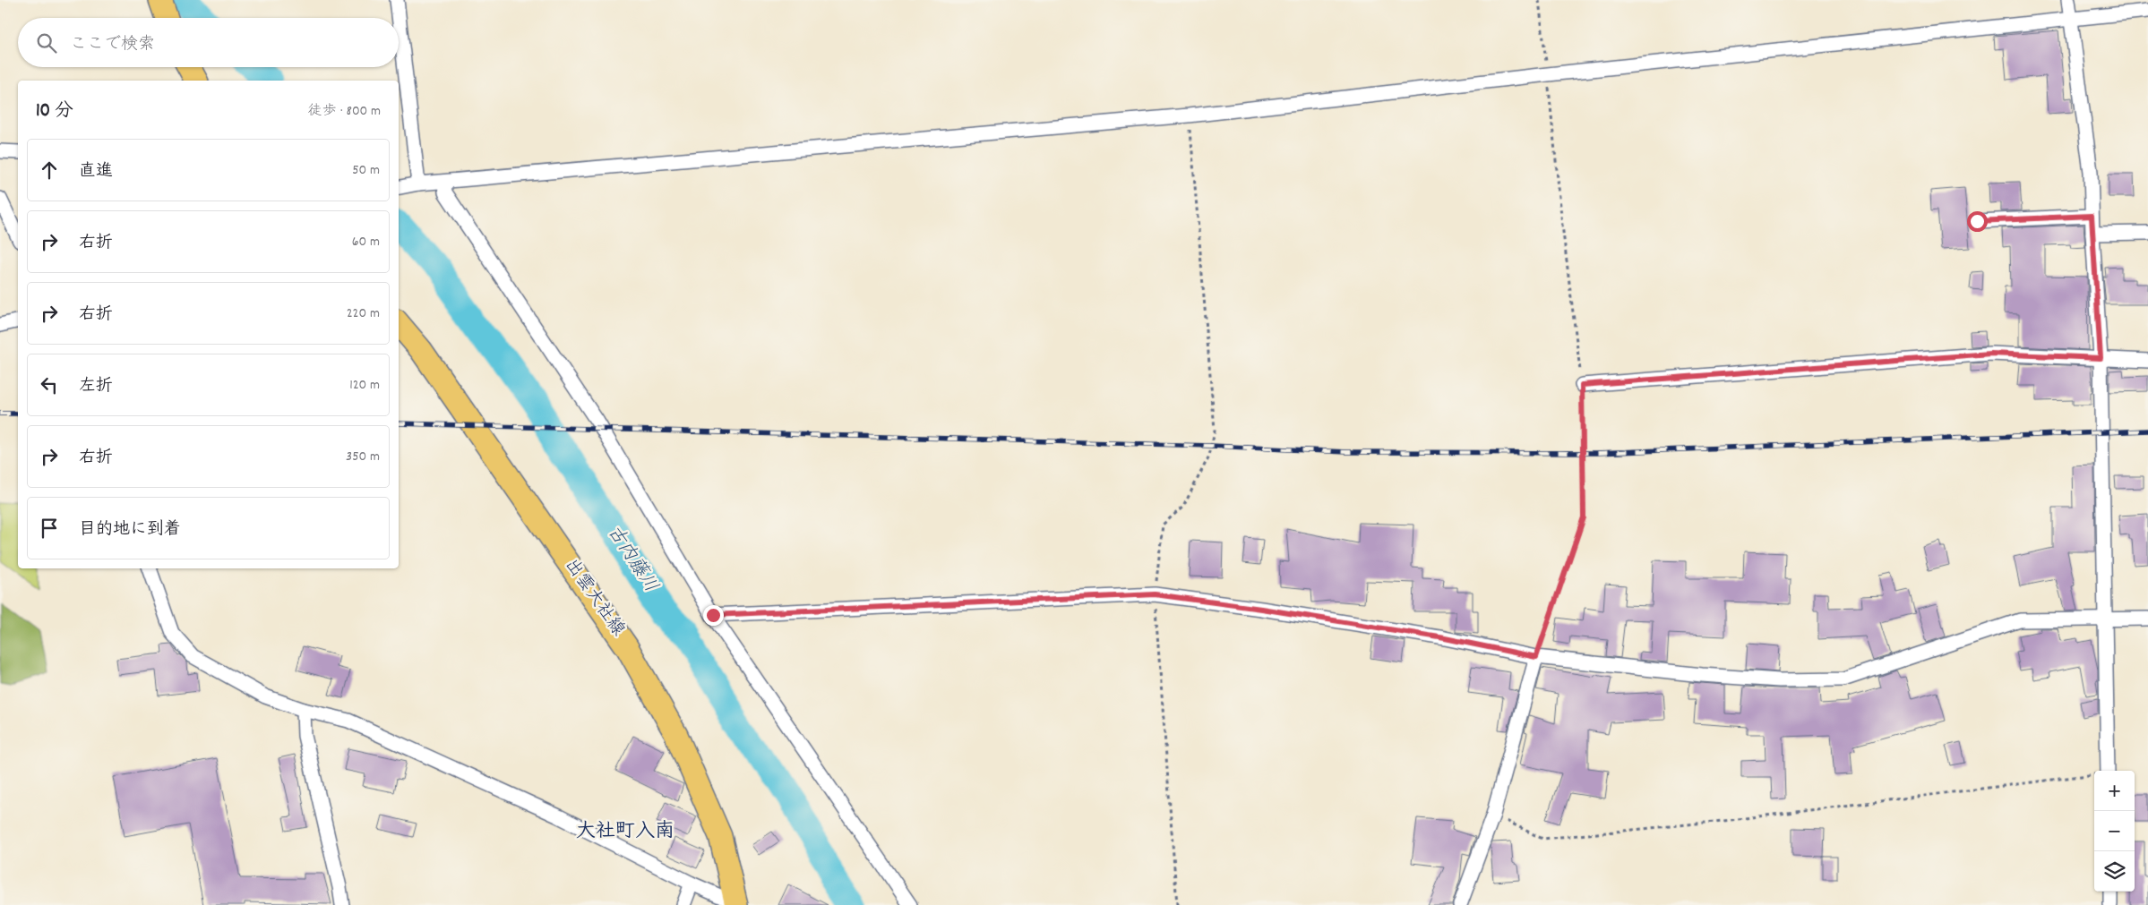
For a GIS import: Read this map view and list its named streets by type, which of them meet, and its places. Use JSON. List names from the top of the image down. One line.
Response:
{"streets":{"main road":["出雲大社線"]},"districts":["大社町入南"],"water":["古内藤川"],"page":{"search":"ここで検索","heading":["10 分","徒歩 · 800 m"],"list":[["直進","50 m"],["右折","60 m"],["右折","220 m"],["左折","120 m"],["右折","350 m"],"目的地に到着"],"map_buttons":["+","−"]}}
